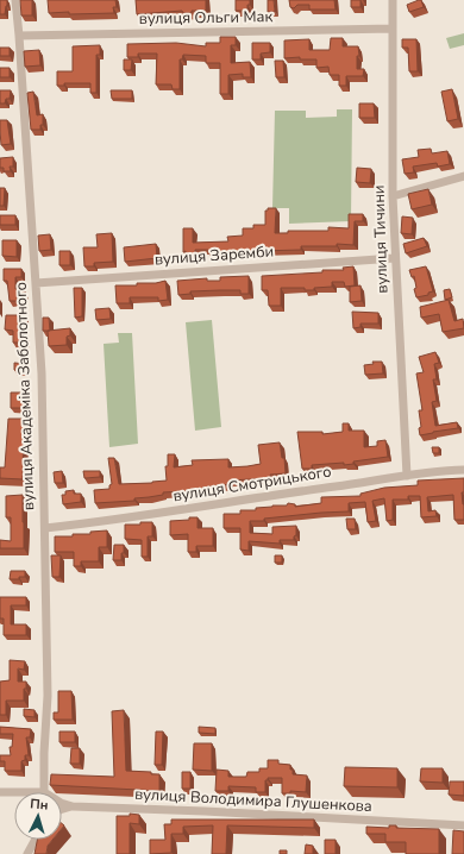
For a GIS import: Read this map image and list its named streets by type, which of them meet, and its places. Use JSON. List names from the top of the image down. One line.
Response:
{"streets":{"street":["вулиця Ольги Мак","вулиця Тичини","вулиця Заремби","вулиця Академіка Заболотного","вулиця Смотрицького","вулиця Володимира Глушенкова"]},"crossings":[["вулиця Ольги Мак","вулиця Тичини"],["вулиця Ольги Мак","вулиця Академіка Заболотного"],["вулиця Тичини","вулиця Заремби"],["вулиця Тичини","вулиця Смотрицького"],["вулиця Заремби","вулиця Академіка Заболотного"],["вулиця Академіка Заболотного","вулиця Смотрицького"]],"north":"top"}
